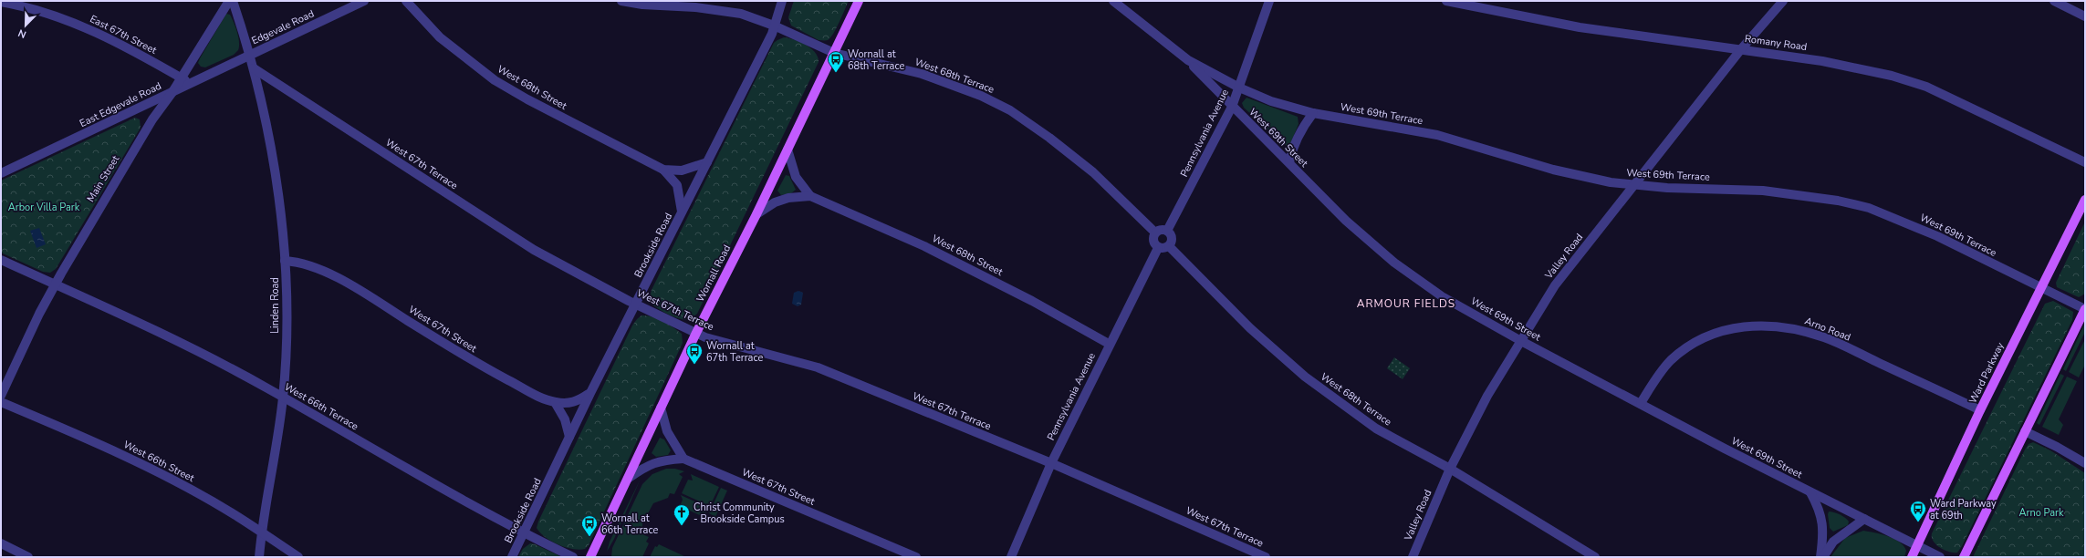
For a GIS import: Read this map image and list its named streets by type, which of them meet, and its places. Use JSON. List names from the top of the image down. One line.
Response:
{"streets":{"main road":["Wornall Road","Ward Parkway"],"street":["Edgevale Road","East 67th Street","Romany Road","West 68th Terrace","West 68th Street","East Edgevale Road","West 69th Terrace","Pennsylvania Avenue","West 69th Street","West 67th Terrace","Main Street","Brookside Road","Valley Road","Linden Road","West 67th Street","Arno Road","West 66th Terrace","West 66th Street"]},"crossings":[["Edgevale Road","East Edgevale Road"],["Edgevale Road","Linden Road"],["East 67th Street","East Edgevale Road"],["East 67th Street","Main Street"],["Romany Road","Valley Road"],["West 68th Terrace","Pennsylvania Avenue"],["West 68th Terrace","Brookside Road"],["West 68th Terrace","Valley Road"],["West 68th Terrace","Wornall Road"],["West 68th Street","Pennsylvania Avenue"],["West 68th Street","Brookside Road"],["West 68th Street","Wornall Road"],["East Edgevale Road","Main Street"],["East Edgevale Road","Linden Road"],["West 69th Terrace","Pennsylvania Avenue"],["West 69th Terrace","Valley Road"],["West 69th Terrace","Ward Parkway"],["Pennsylvania Avenue","West 69th Street"],["Pennsylvania Avenue","West 67th Terrace"],["West 69th Street","Valley Road"],["West 69th Street","Arno Road"],["West 69th Street","Ward Parkway"],["West 67th Terrace","Brookside Road"],["West 67th Terrace","Wornall Road"],["West 67th Terrace","Linden Road"],["Main Street","West 66th Terrace"],["Brookside Road","West 67th Street"],["Brookside Road","West 66th Terrace"],["Linden Road","West 67th Street"],["Linden Road","West 66th Terrace"],["Linden Road","West 66th Street"],["Arno Road","Ward Parkway"]],"districts":["ARMOUR FIELDS"],"parks":["Arbor Villa Park","Arno Park"],"places":{"bus stop":["Wornall at 68th Terrace","Wornall at 67th Terrace","Ward Parkway at 69th","Wornall at 66th Terrace"],"church":["Christ Community - Brookside Campus"]},"north":"bottom left"}
